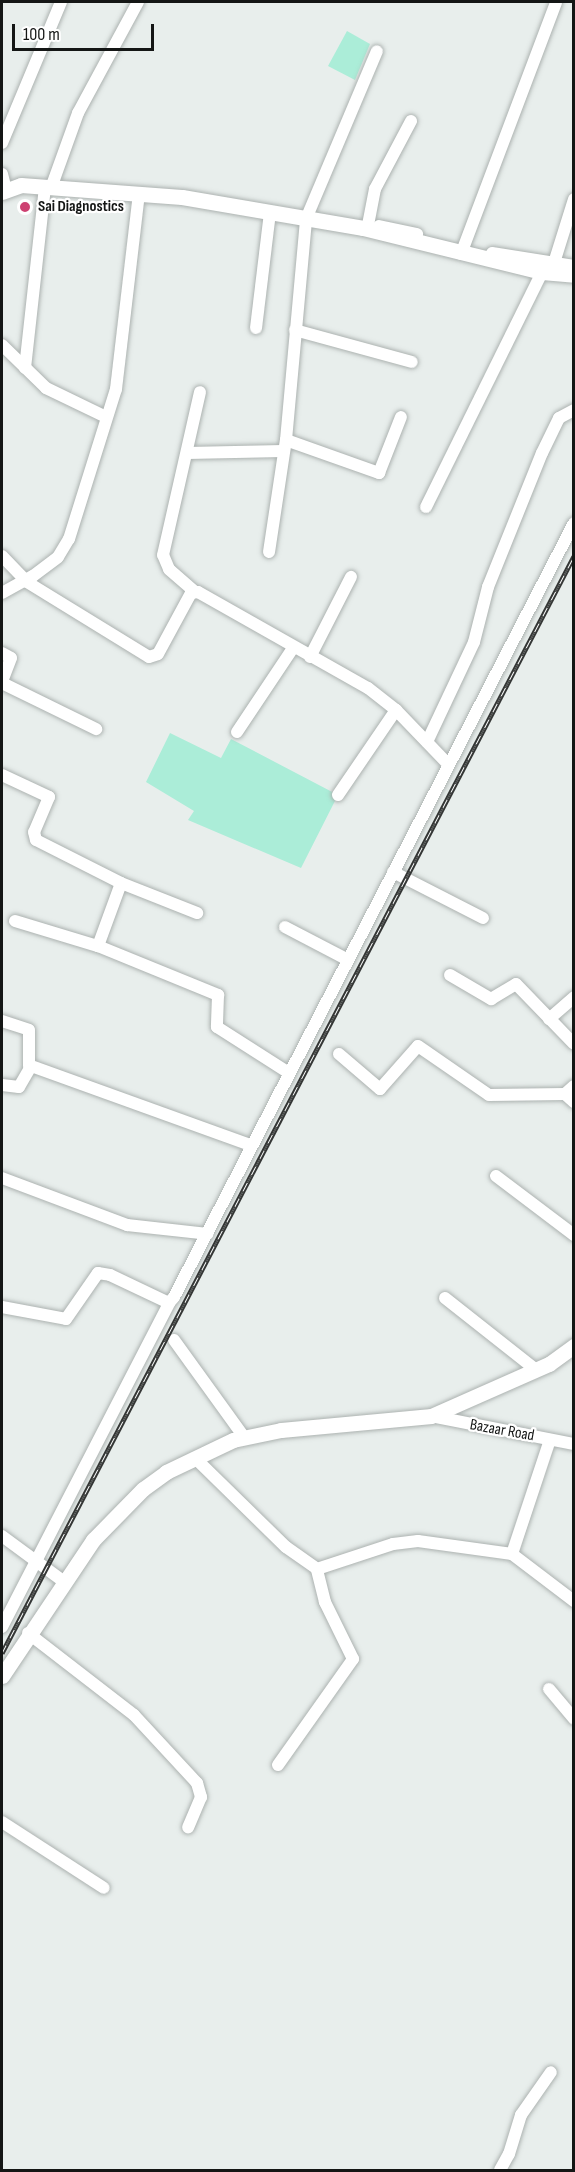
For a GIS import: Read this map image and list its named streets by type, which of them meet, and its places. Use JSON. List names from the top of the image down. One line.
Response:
{"streets":{"street":["Bazaar Road"]},"places":["Sai Diagnostics"],"scale_bar":"100 m"}
